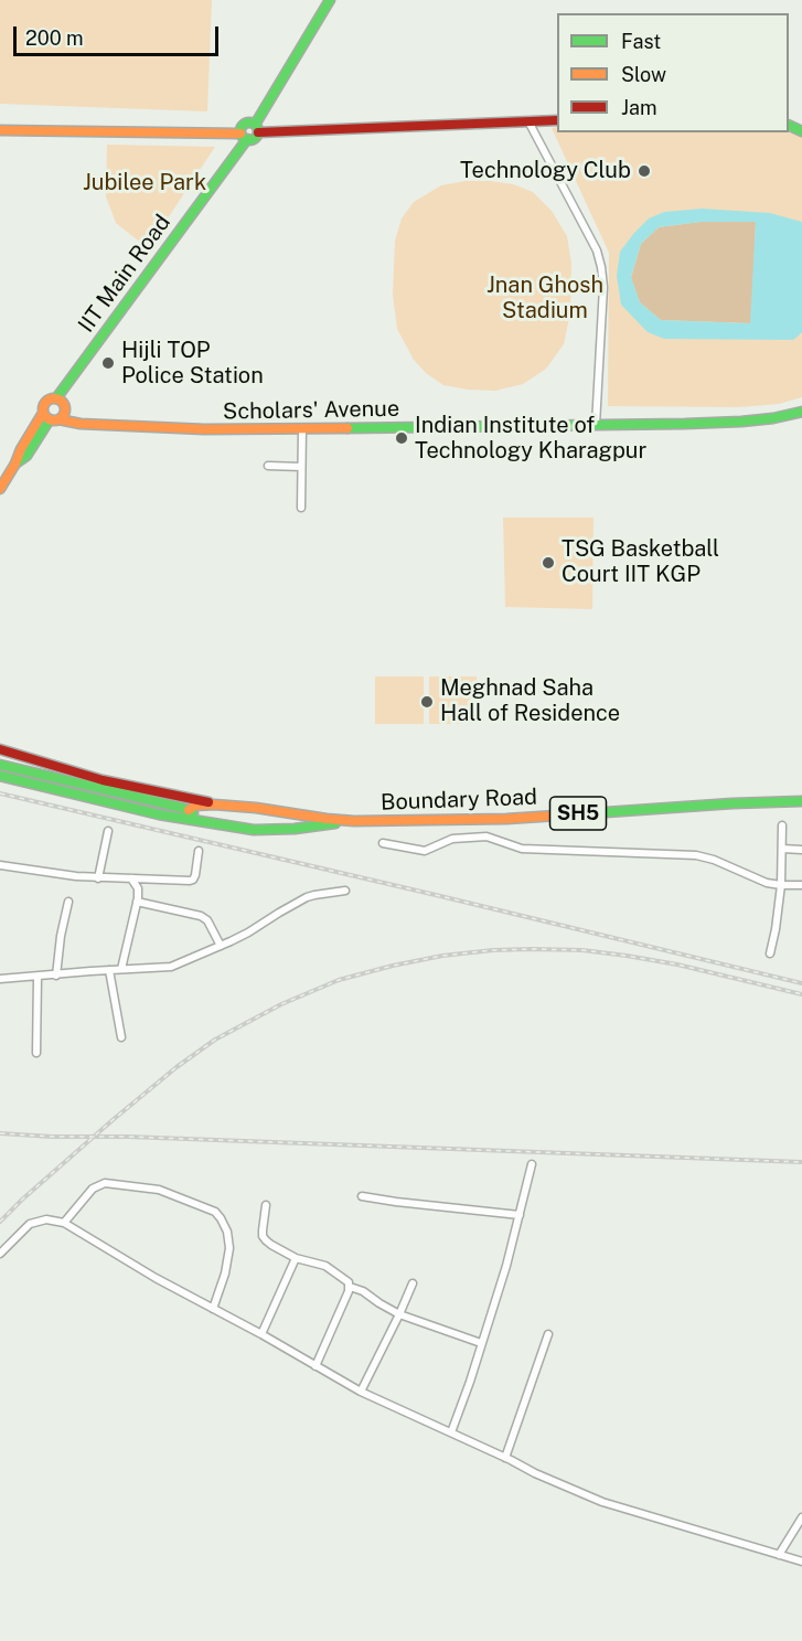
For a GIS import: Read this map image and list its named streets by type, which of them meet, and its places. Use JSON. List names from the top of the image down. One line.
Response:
{"streets":{"street":["IIT Main Road","Scholars' Avenue","Boundary Road","SH5"]},"crossings":[["IIT Main Road","Scholars' Avenue"],["Boundary Road","SH5"]],"parks":["Jubilee Park","Jnan Ghosh Stadium"],"places":["Technology Club","Hijli TOP Police Station","Indian Institute of Technology Kharagpur","TSG Basketball Court IIT KGP","Meghnad Saha Hall of Residence"],"legend":["Fast","Slow","Jam"],"scale_bar":"200 m"}
